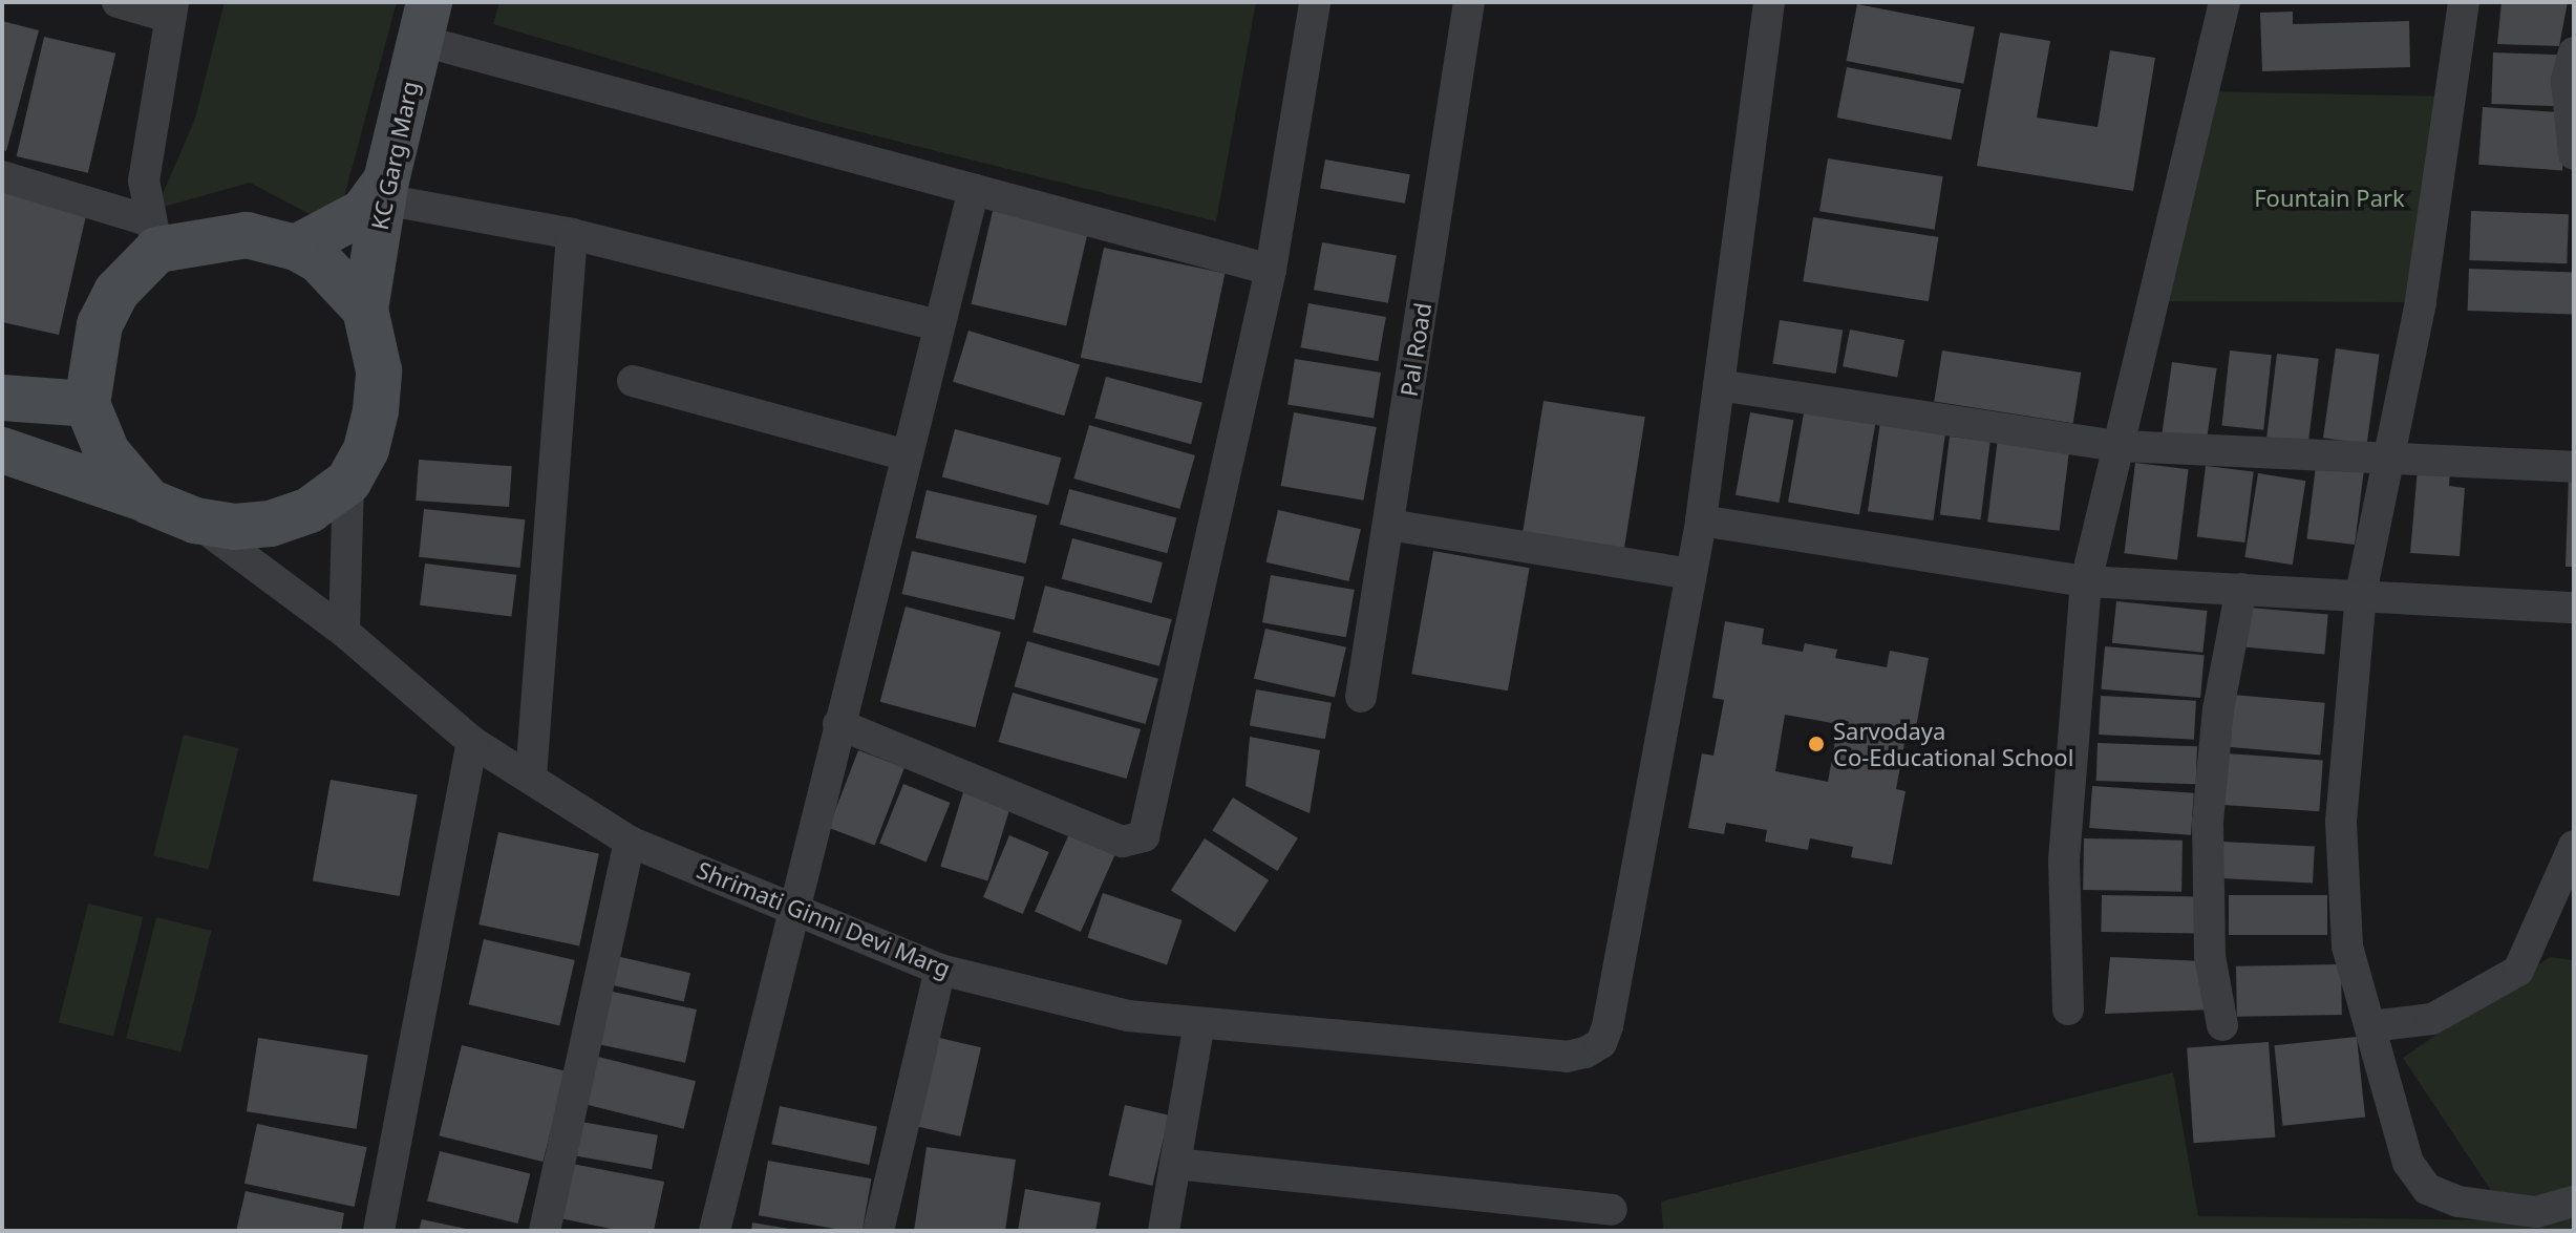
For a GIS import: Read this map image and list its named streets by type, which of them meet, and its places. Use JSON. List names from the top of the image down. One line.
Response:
{"streets":{"street":["KC Garg Marg","Pal Road","Shrimati Ginni Devi Marg"]},"crossings":[["KC Garg Marg","Shrimati Ginni Devi Marg"]],"parks":["Fountain Park"],"places":["Sarvodaya Co-Educational School"]}
